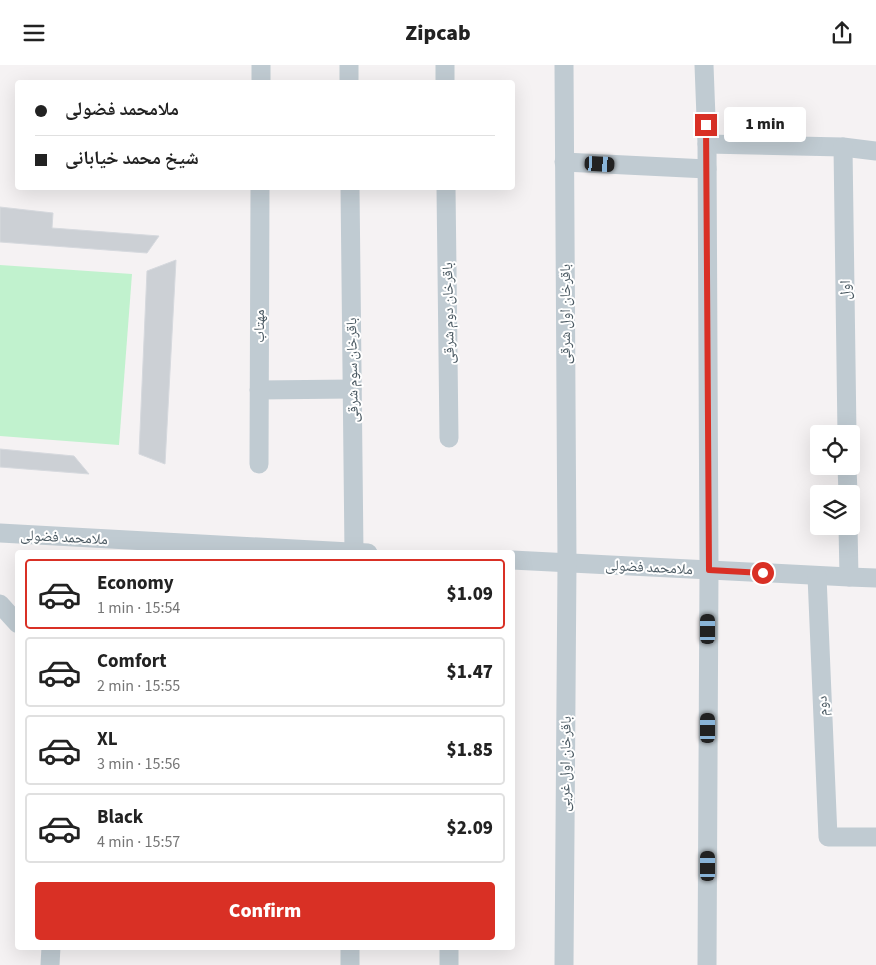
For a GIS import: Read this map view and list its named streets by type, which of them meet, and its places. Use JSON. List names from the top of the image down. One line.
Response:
{"streets":{"street":["اول","باقرخان دوم شرقی","باقرخان اول شرقی","مهتاب","باقرخان سوم شرقی","ملامحمد فضولی","دوم","باقرخان اول غربی"]},"crossings":[["باقرخان اول شرقی","ملامحمد فضولی"],["باقرخان اول شرقی","باقرخان اول غربی"],["ملامحمد فضولی","دوم"],["ملامحمد فضولی","باقرخان اول غربی"]],"page":{"header":"Zipcab","banner":["ملامحمد فضولی","شیخ محمد خیابانی"],"bubble":"1 min","list":[{"name":"Economy","note":"1 min · 15:54","value":"$1.09"},{"name":"Comfort","note":"2 min · 15:55","value":"$1.47"},{"name":"XL","note":"3 min · 15:56","value":"$1.85"},{"name":"Black","note":"4 min · 15:57","value":"$2.09"}],"buttons":"Confirm"}}
